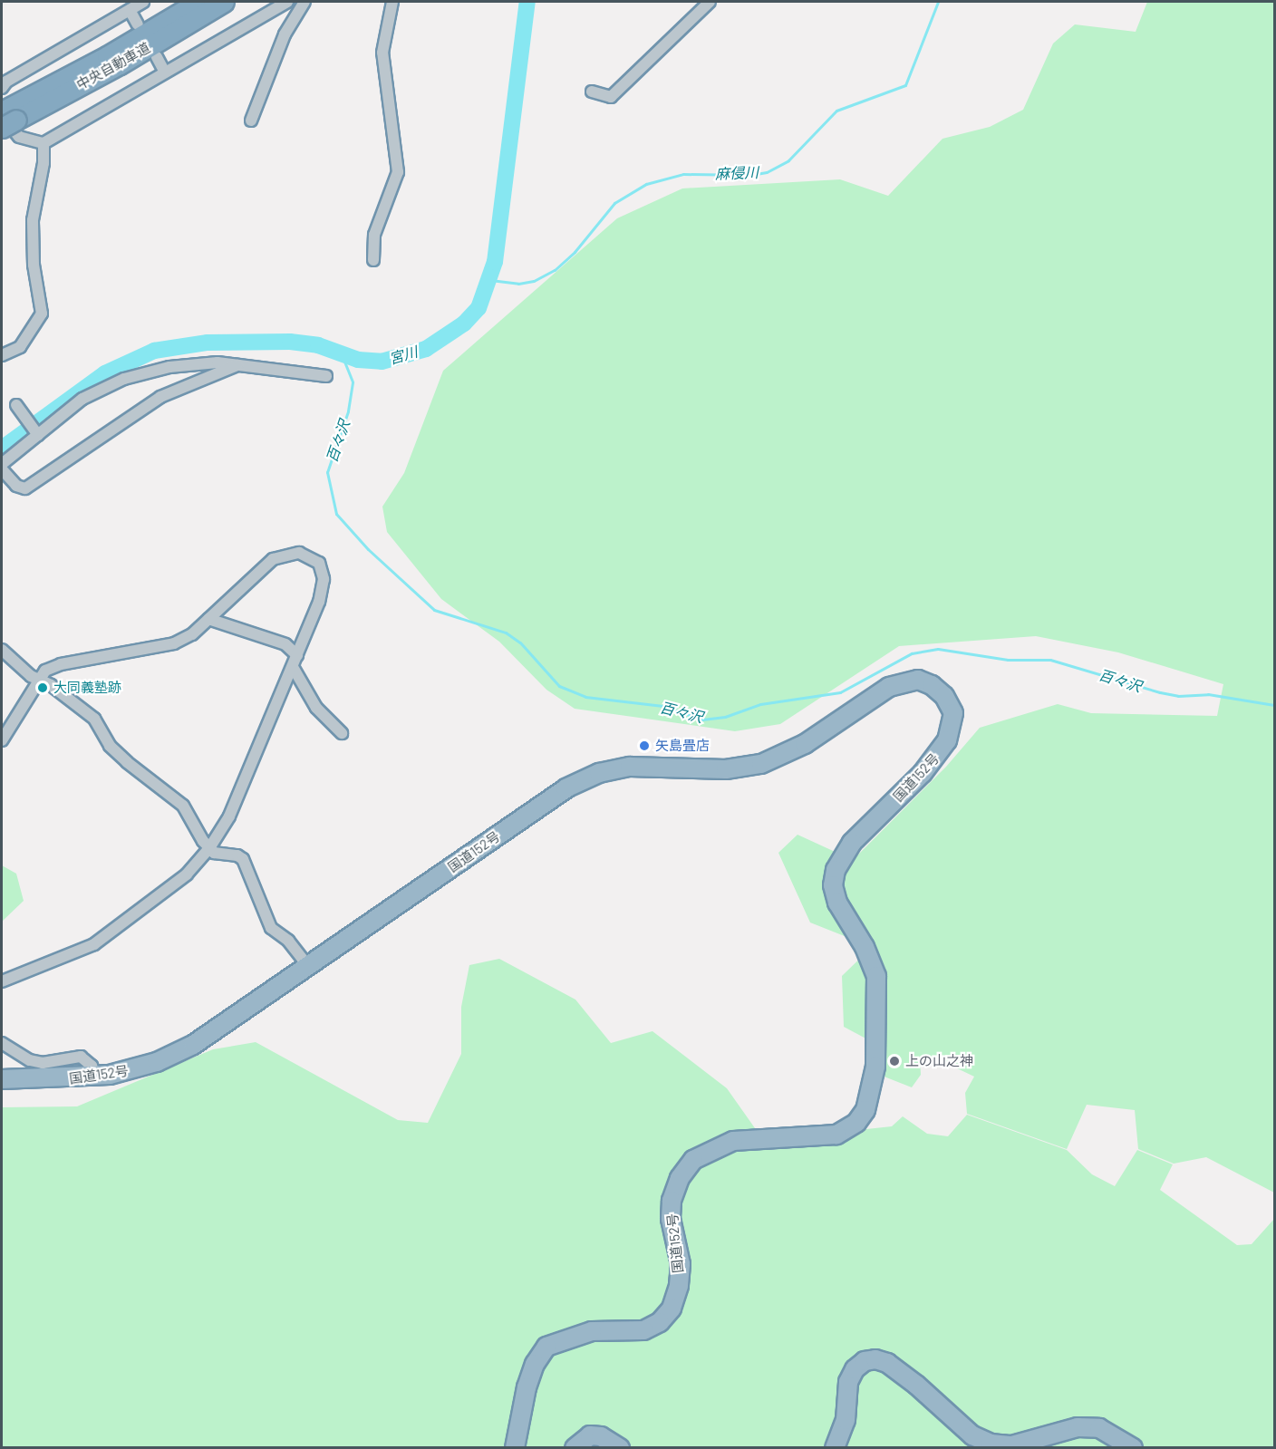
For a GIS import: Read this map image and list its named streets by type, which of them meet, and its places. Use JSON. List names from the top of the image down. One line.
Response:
{"streets":{"highway":["中央自動車道","国道152号"]},"water":["麻侵川","宮川","百々沢"],"places":["大同義塾跡","矢島畳店","上の山之神"]}
